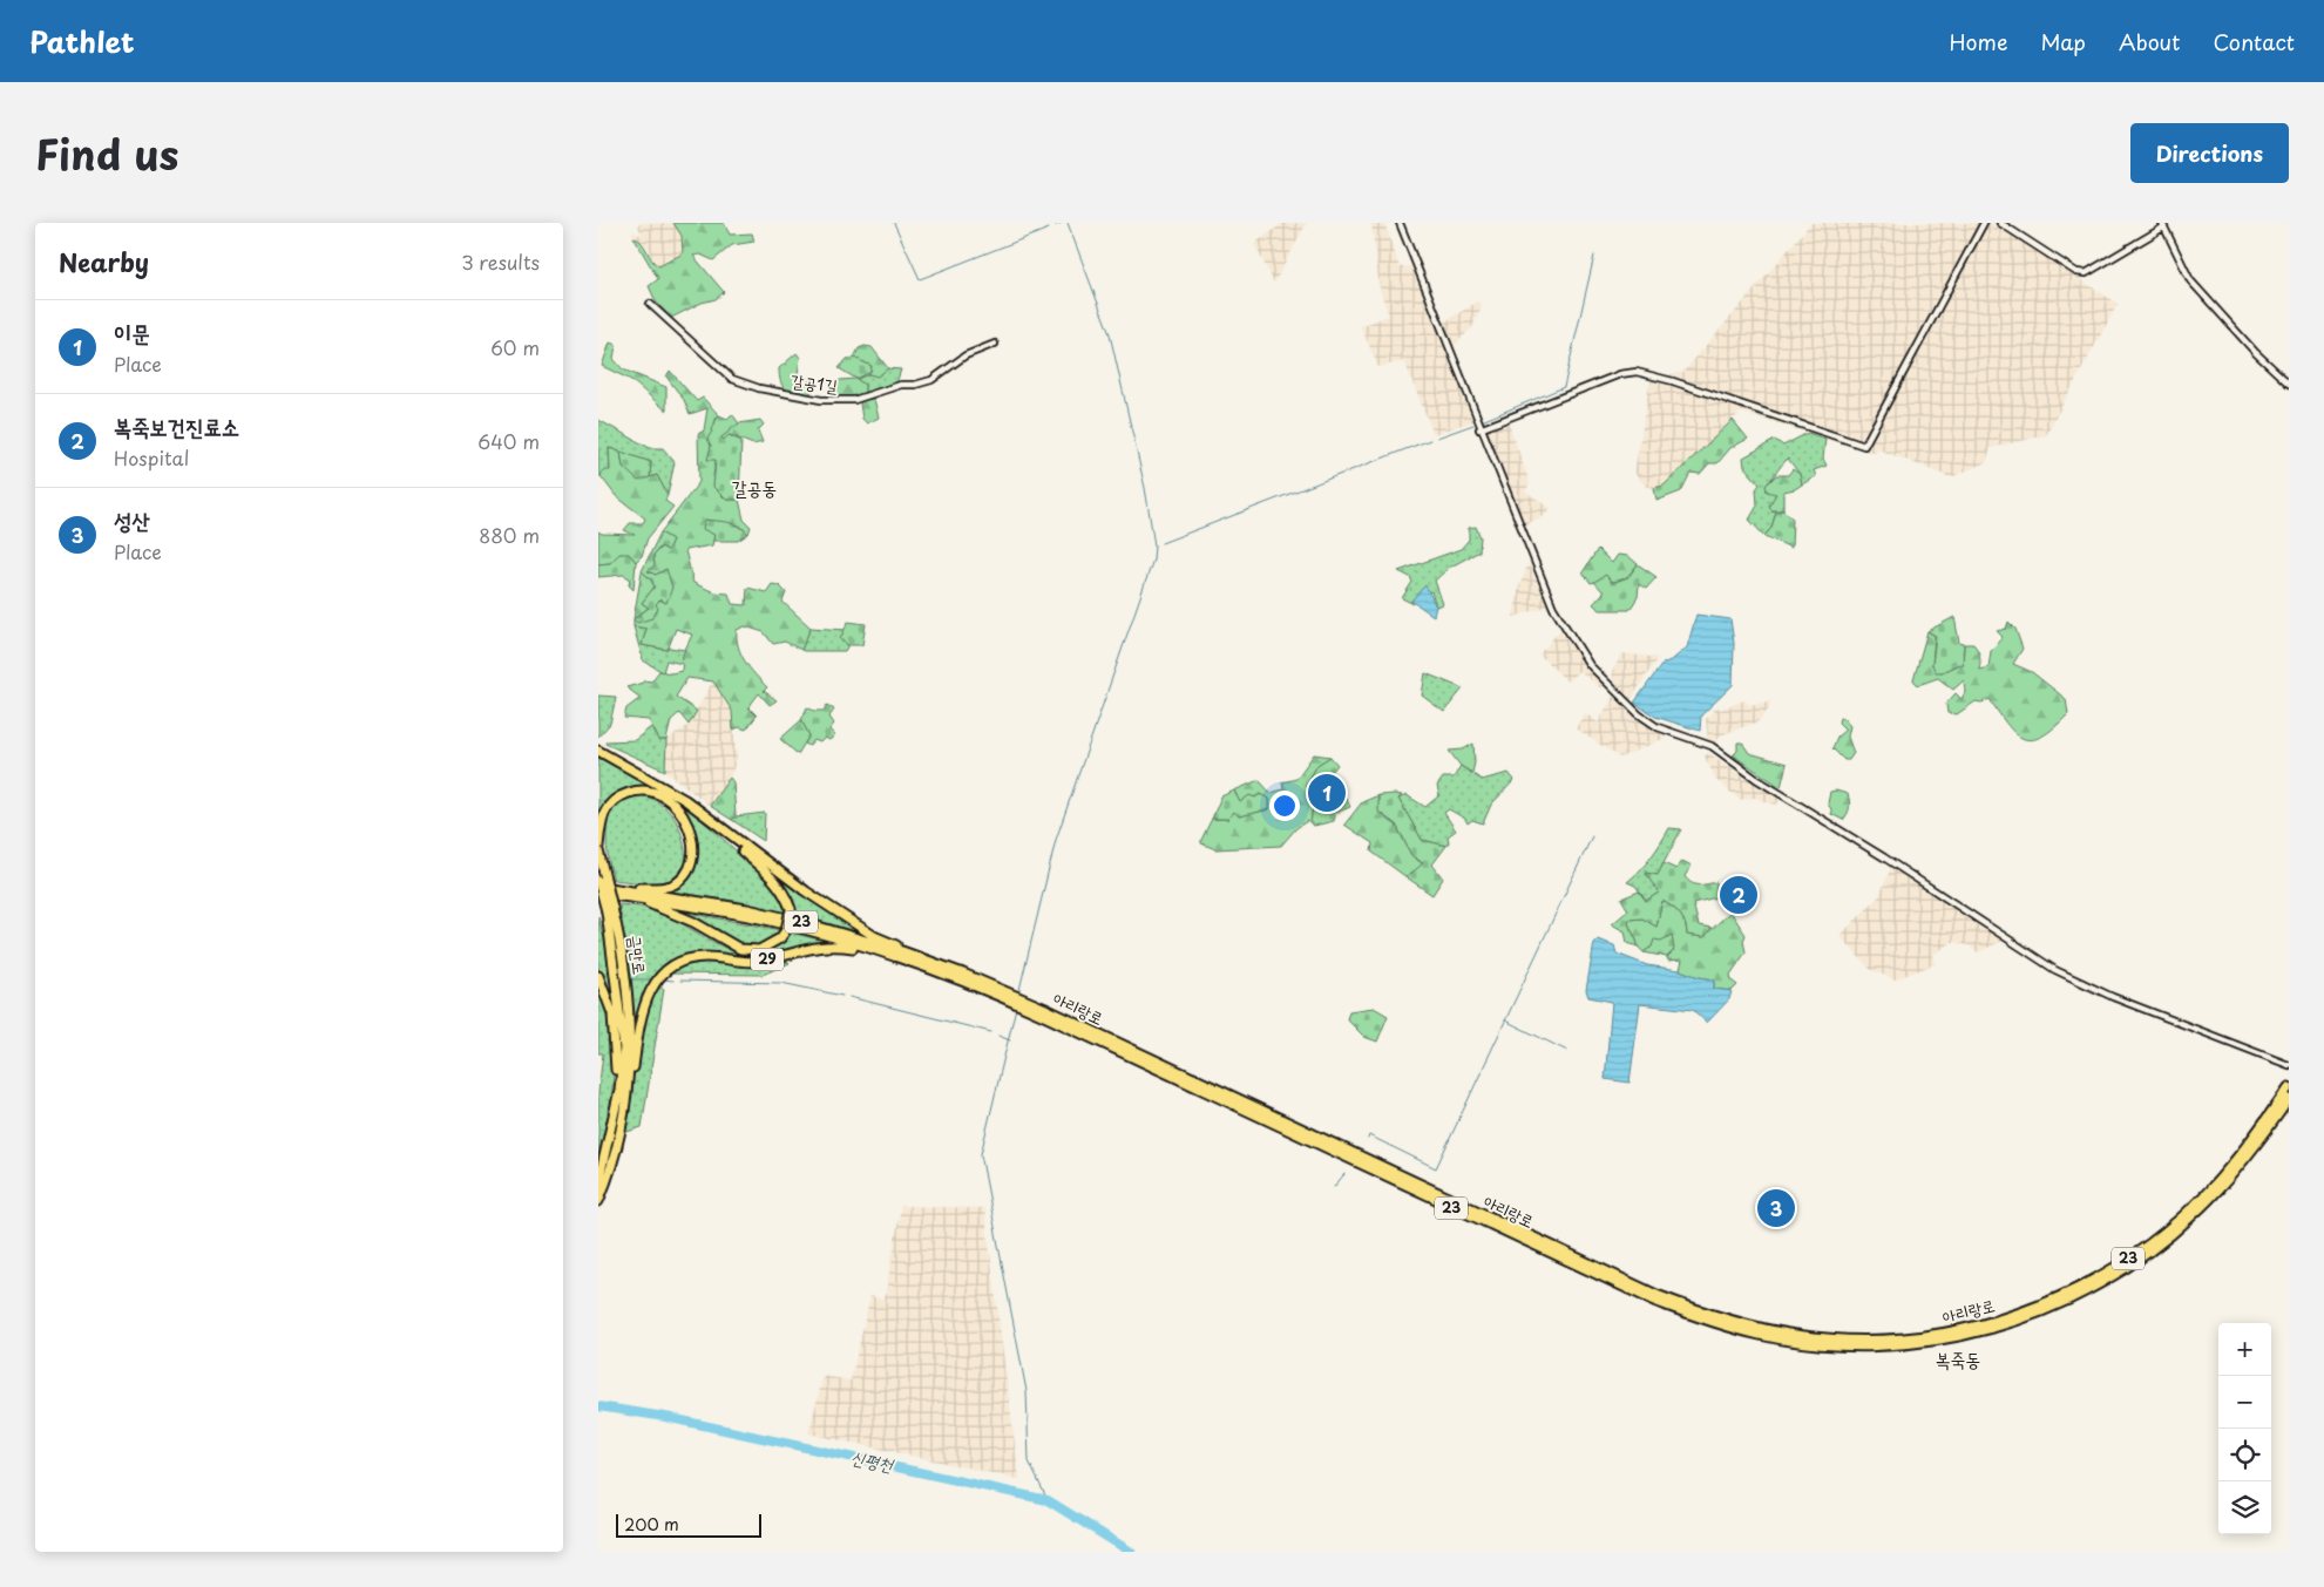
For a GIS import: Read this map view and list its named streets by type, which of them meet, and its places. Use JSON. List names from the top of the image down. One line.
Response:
{"streets":{"highway":["23","금만로","29","아리랑로"],"street":["갈공1길"]},"crossings":[["금만로","29"],["29","아리랑로"]],"districts":["갈공동","복죽동"],"water":["신평천"],"scale_bar":"200 m","page":{"header":"Pathlet","nav":["Home","Map","About","Contact"],"title":"Find us","buttons":"Directions","heading":["Nearby","3 results"],"list":[{"mark":"1","name":"이문","note":"Place","value":"60 m"},{"mark":"2","name":"복죽보건진료소","note":"Hospital","value":"640 m"},{"mark":"3","name":"성산","note":"Place","value":"880 m"}],"pins":["1","2","3"],"map_buttons":["+","−"],"scale":"200 m"}}
